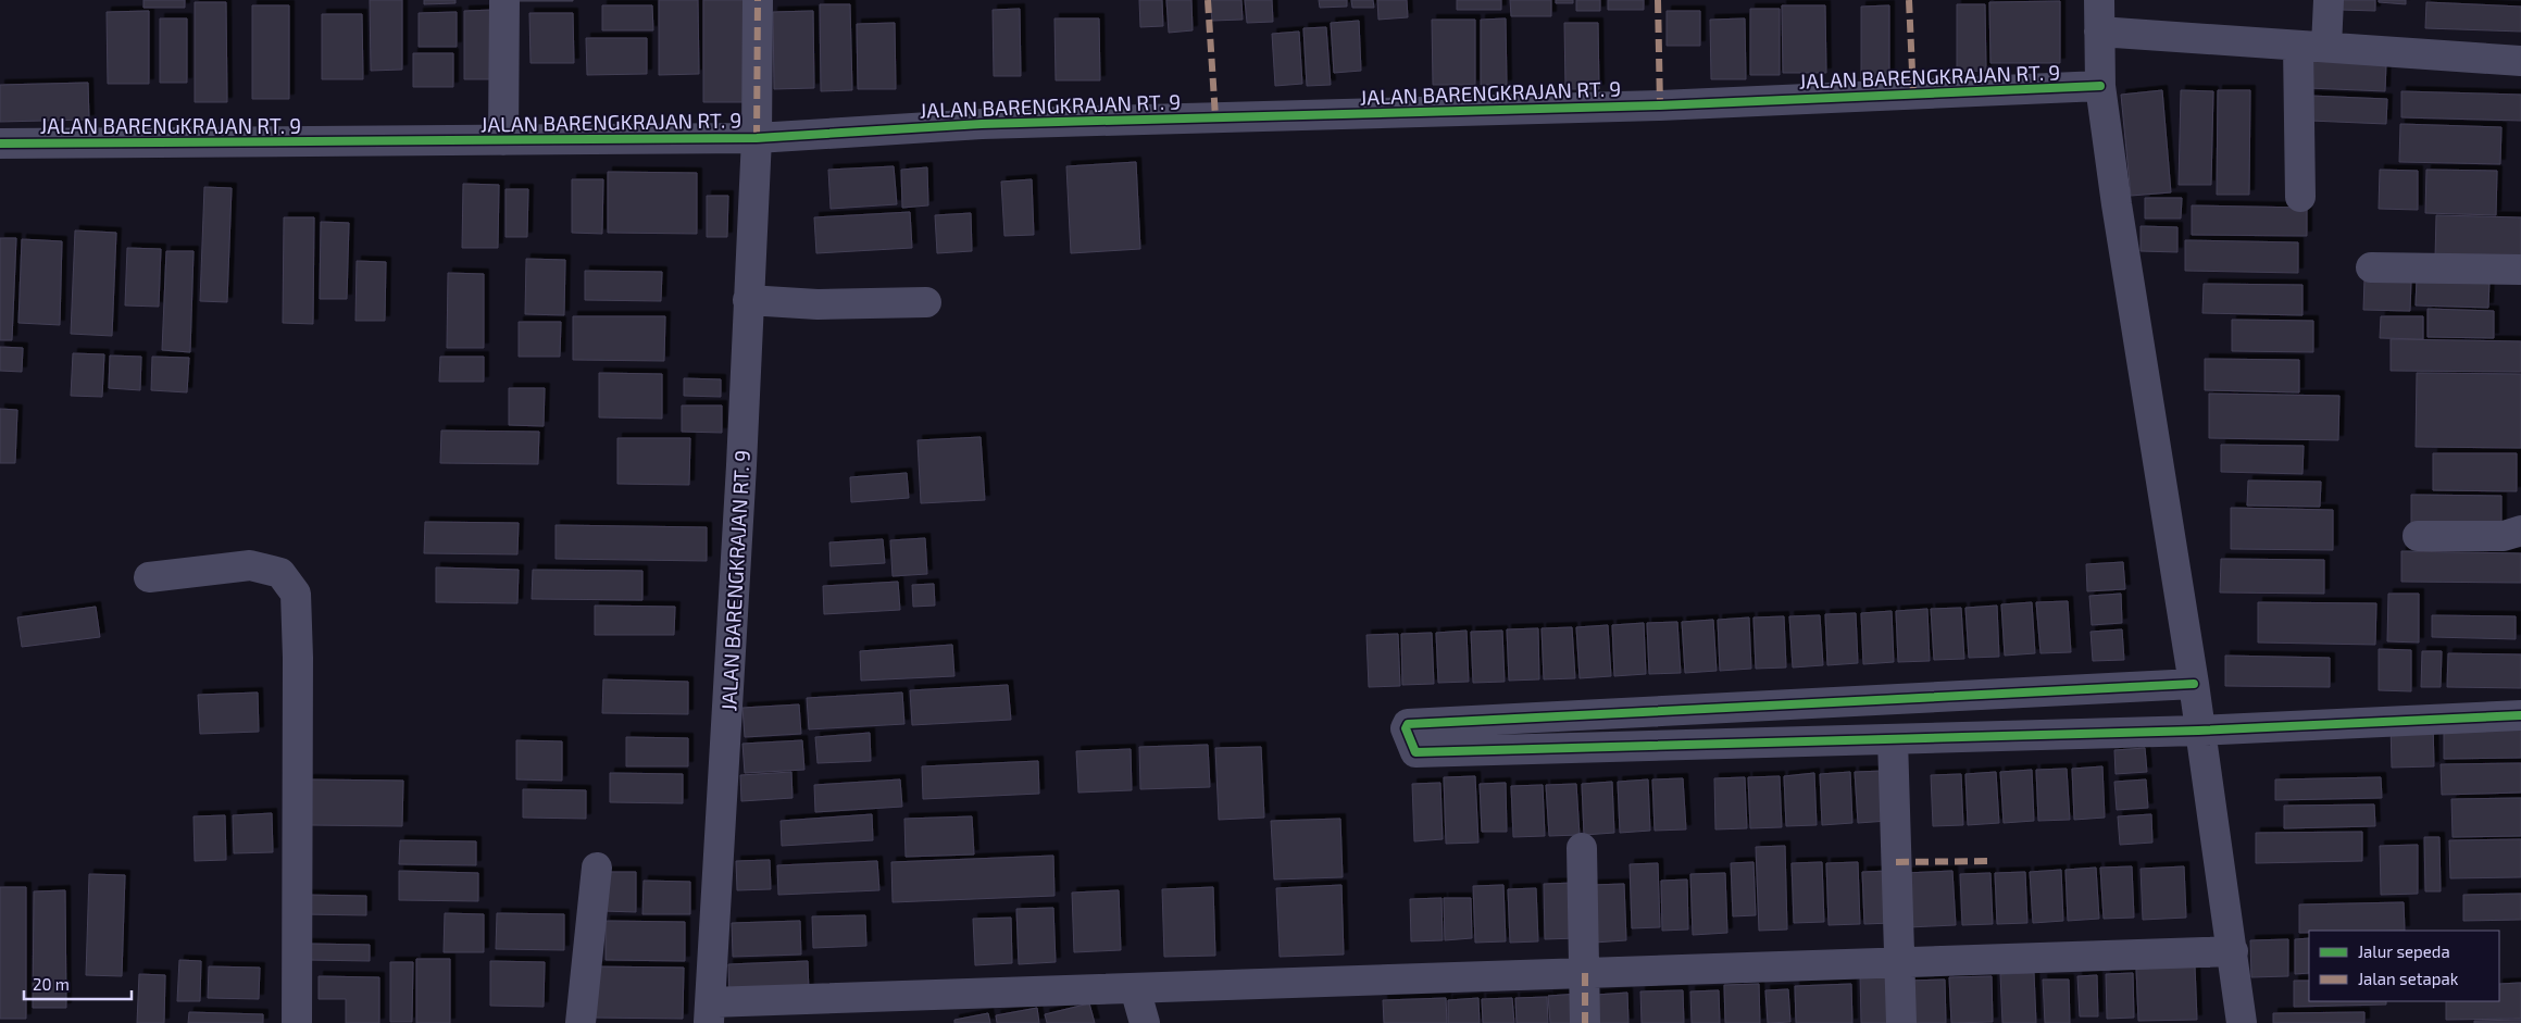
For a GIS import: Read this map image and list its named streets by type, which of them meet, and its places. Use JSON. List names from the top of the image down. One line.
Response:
{"streets":{"street":["JALAN BARENGKRAJAN RT. 9"]},"legend":["Jalur sepeda","Jalan setapak"],"scale_bar":"20 m"}
